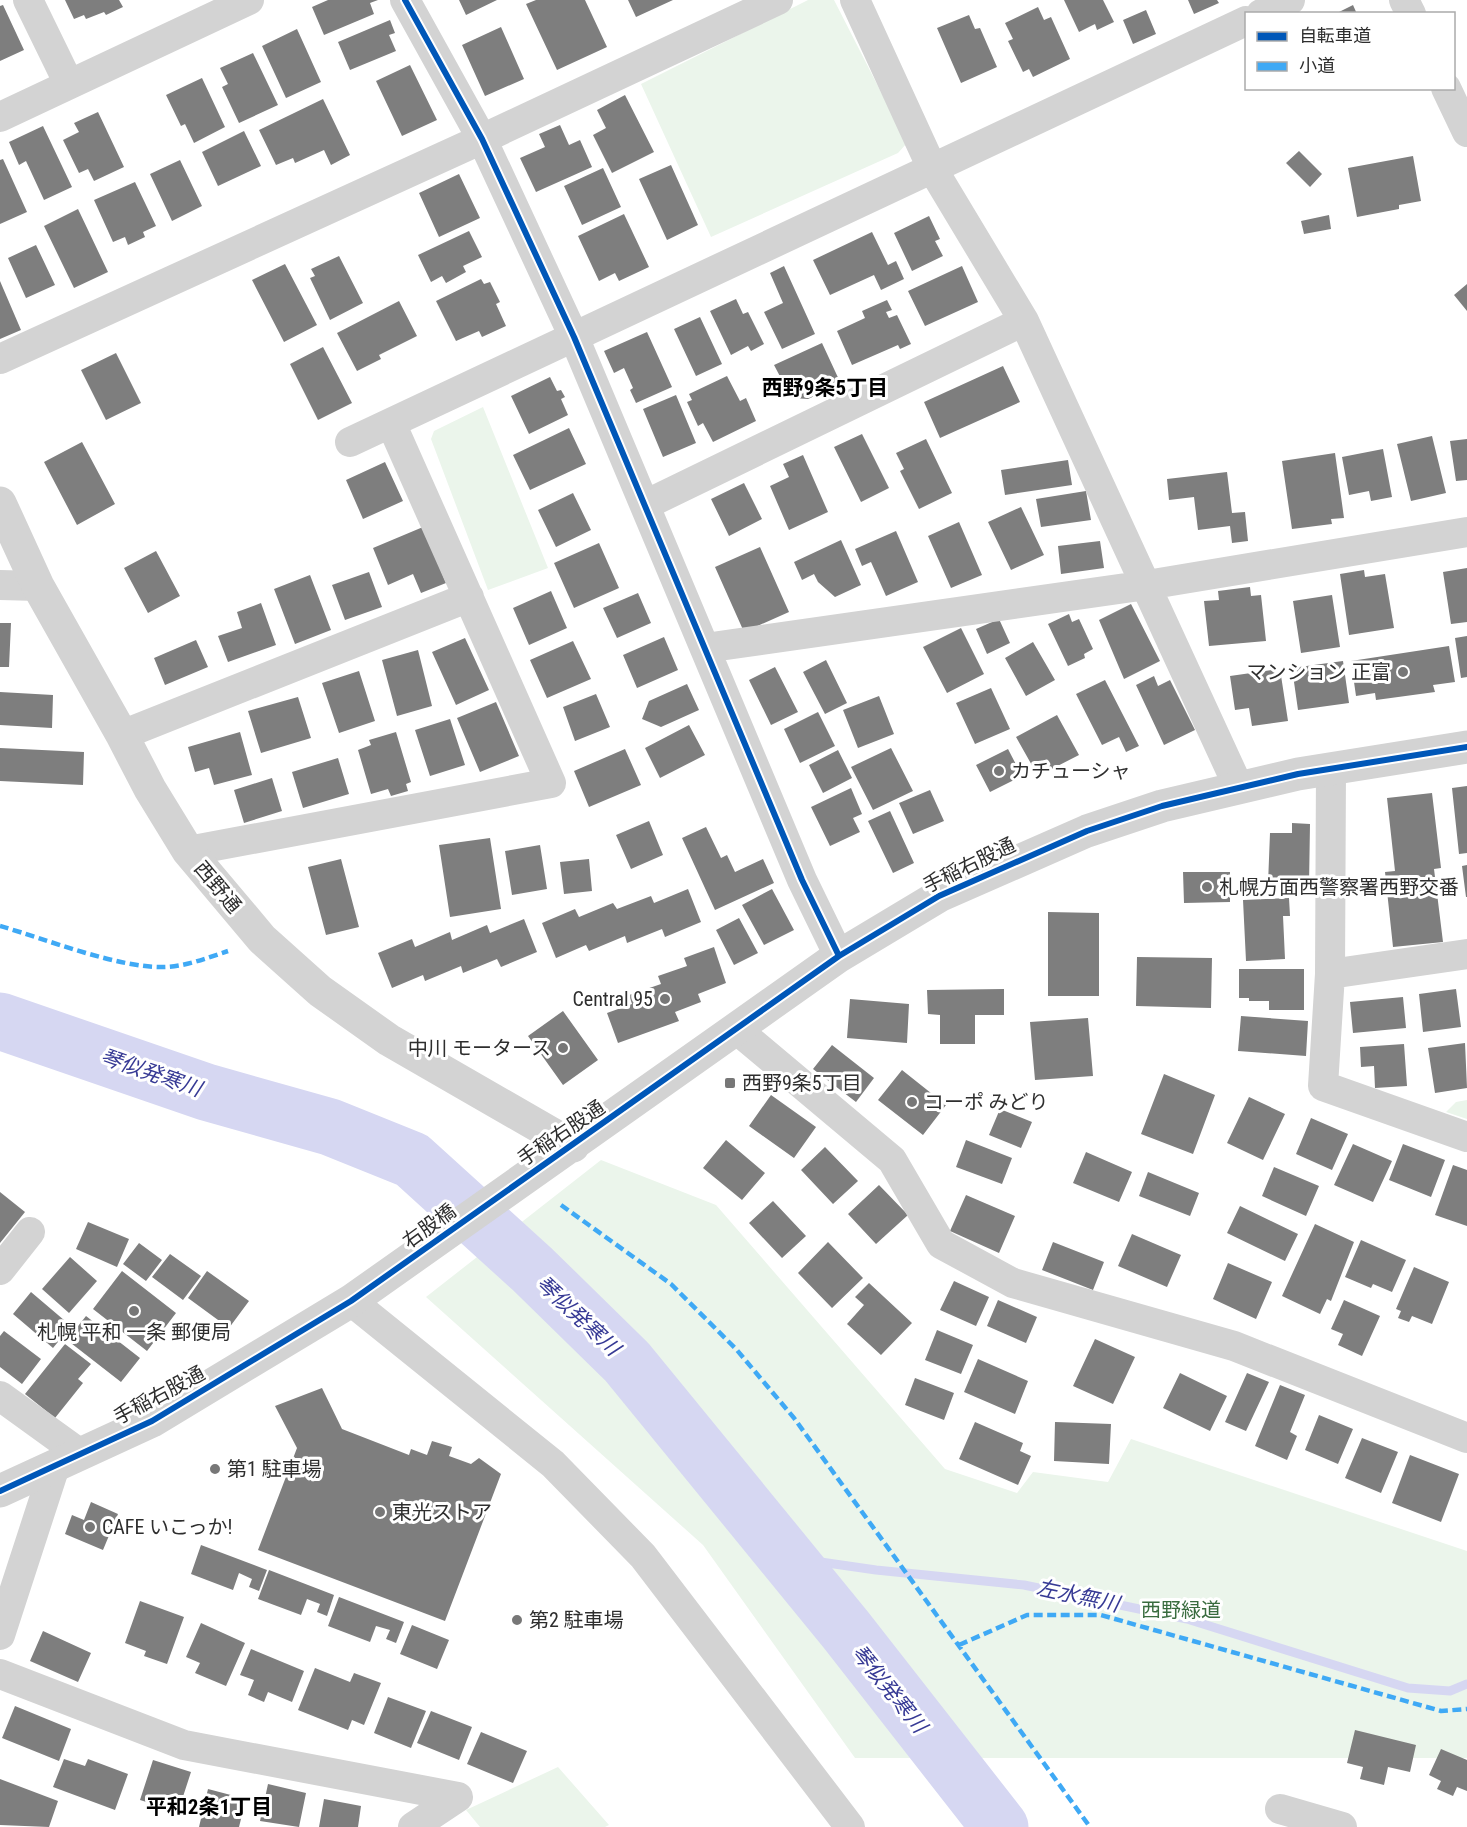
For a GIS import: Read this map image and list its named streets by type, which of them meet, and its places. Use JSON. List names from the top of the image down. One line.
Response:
{"streets":{"street":["手稲右股通","西野通","右股橋"]},"crossings":[["手稲右股通","西野通"],["手稲右股通","右股橋"]],"districts":["西野9条5丁目","平和2条1丁目"],"water":["琴似発寒川","左水無川"],"parks":["西野緑道"],"places":{"other":["マンション 正富","カチューシャ","札幌方面西警察署西野交番","Central 95","中川 モータース","コーポ みどり","札幌 平和 一条 郵便局","第1 駐車場","東光ストア","CAFE いこっか!","第2 駐車場"],"transit":["西野9条5丁目"]},"legend":["自転車道","小道"]}
